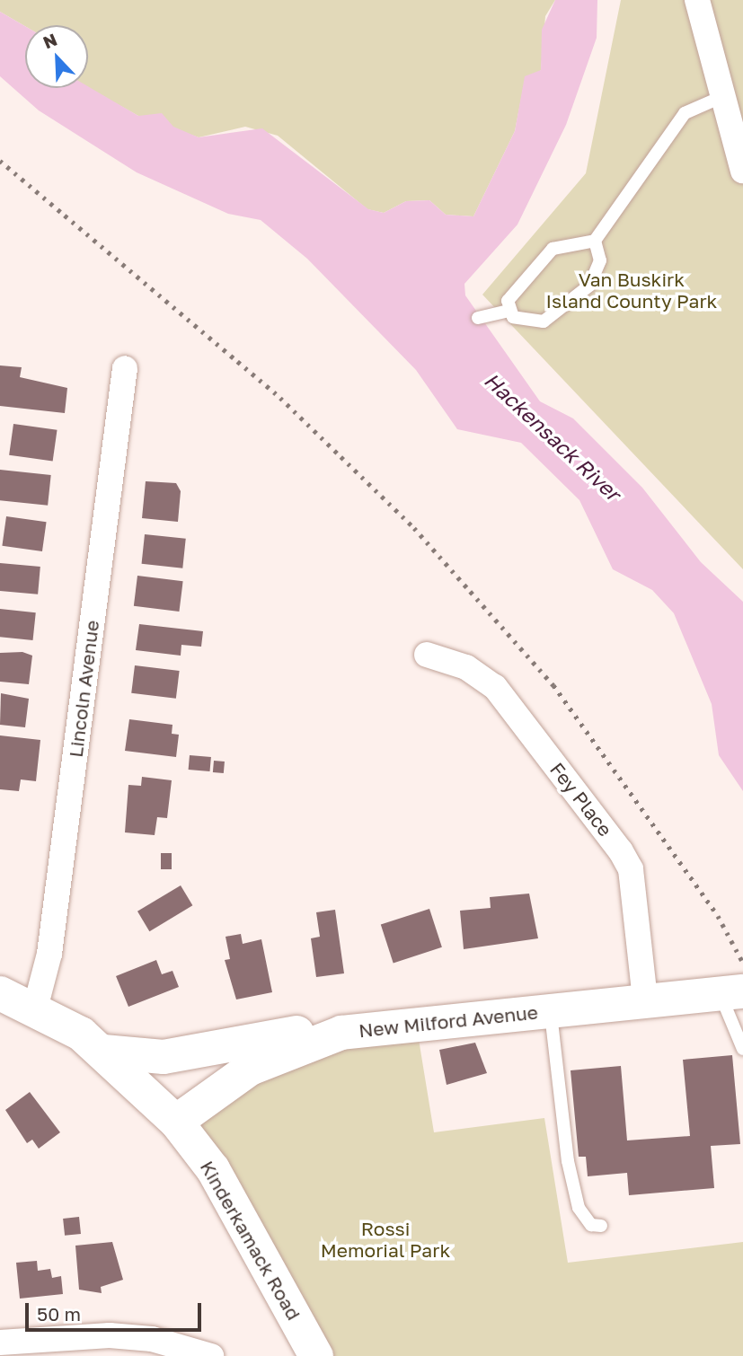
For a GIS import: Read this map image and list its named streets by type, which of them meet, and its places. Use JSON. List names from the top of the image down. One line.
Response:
{"streets":{"main road":["New Milford Avenue","Kinderkamack Road"],"street":["Lincoln Avenue","Fey Place"]},"crossings":[["Lincoln Avenue","Kinderkamack Road"],["Fey Place","New Milford Avenue"],["New Milford Avenue","Kinderkamack Road"]],"water":["Hackensack River"],"parks":["Van Buskirk Island County Park","Rossi Memorial Park"],"scale_bar":"50 m","north":"top left"}
